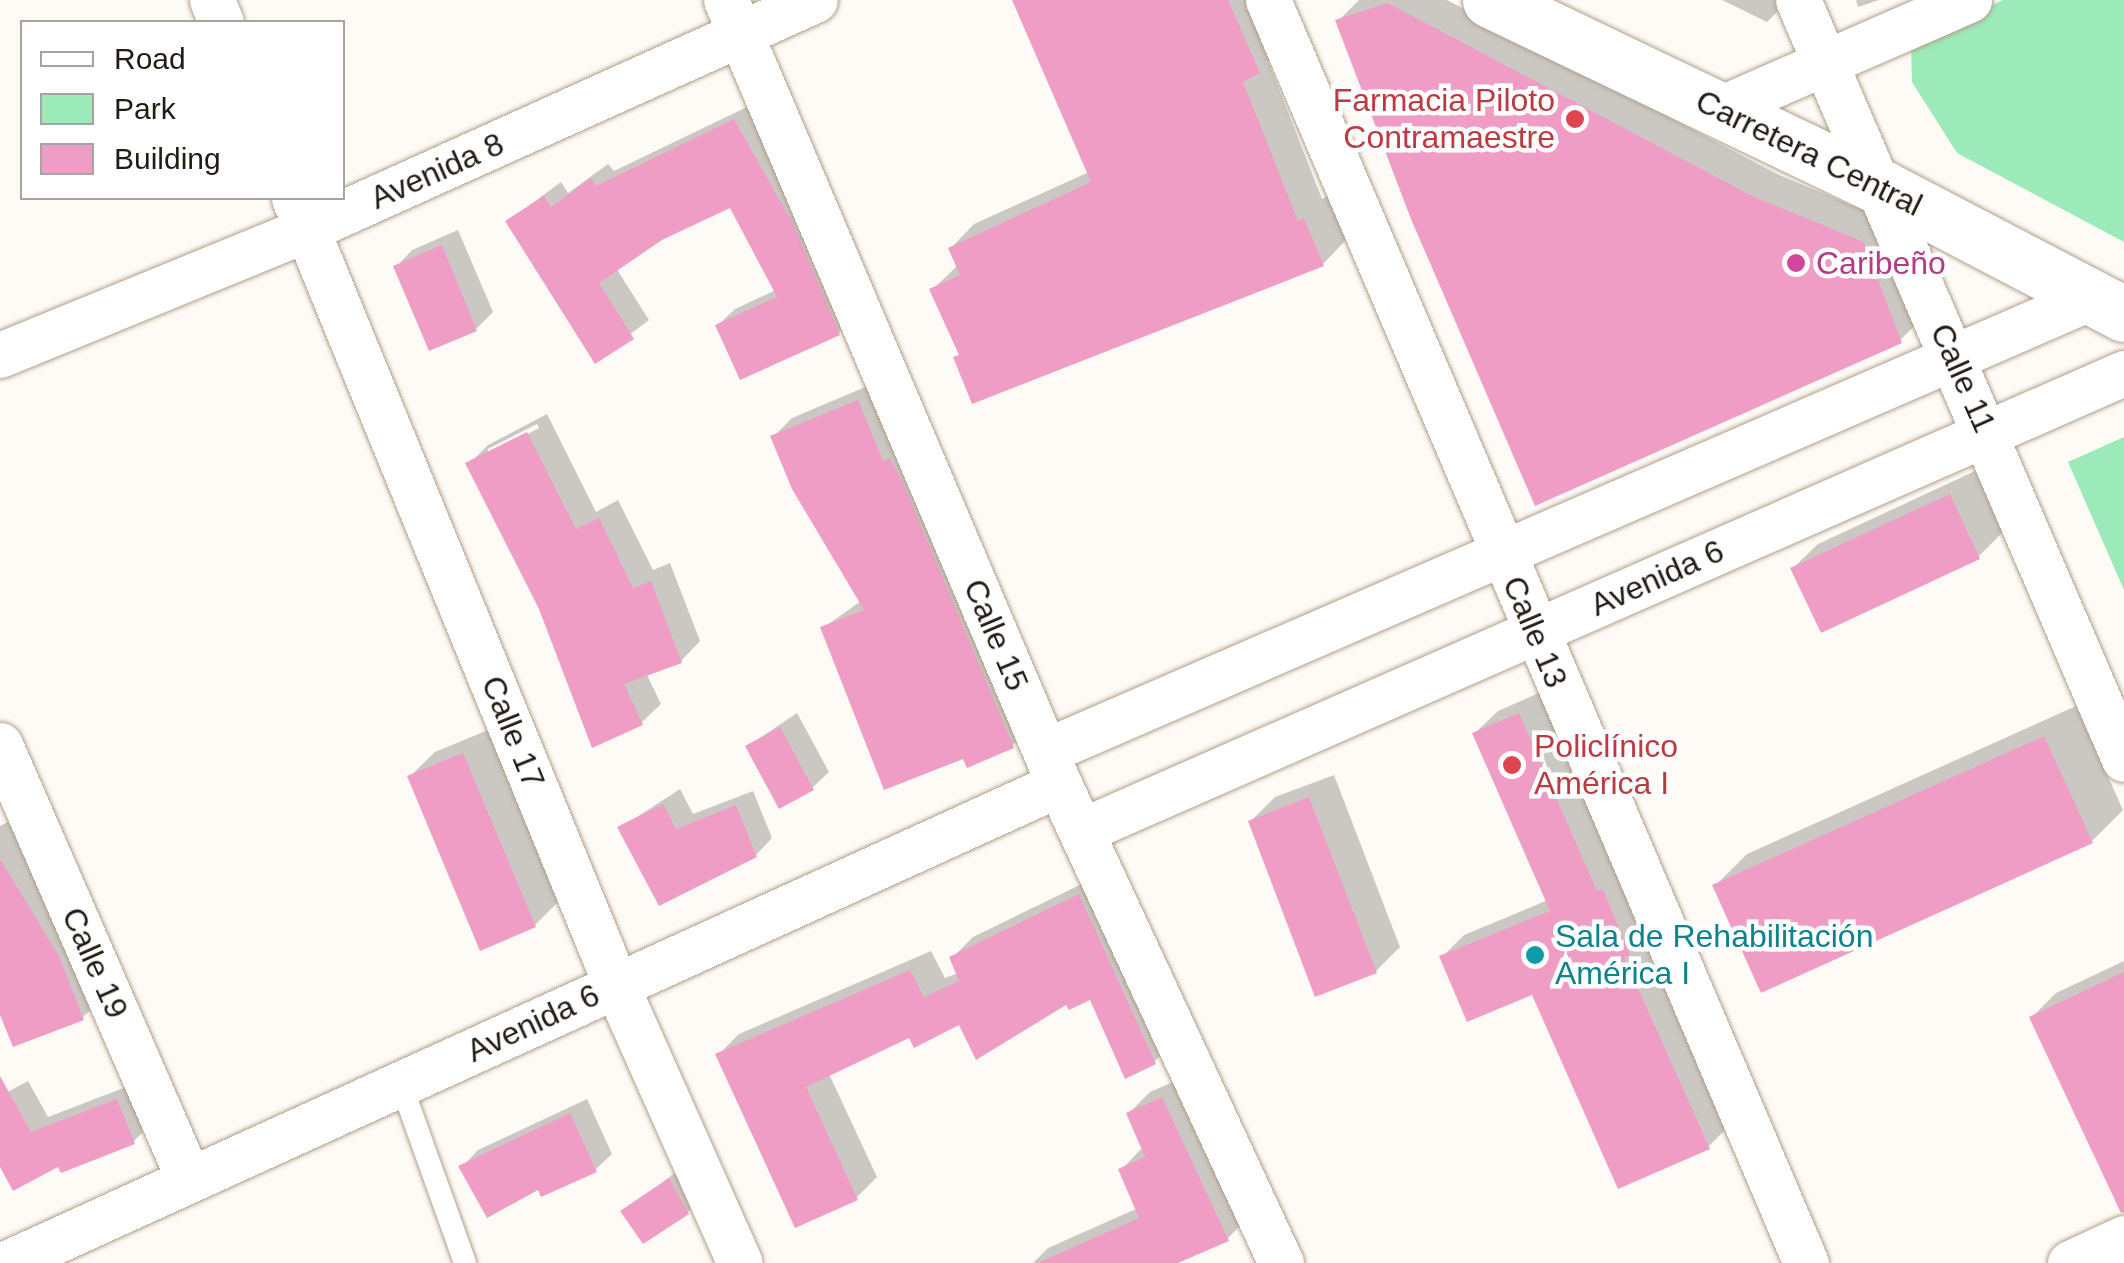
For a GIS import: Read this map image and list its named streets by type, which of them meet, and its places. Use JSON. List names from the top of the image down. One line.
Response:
{"streets":{"highway":["Carretera Central"],"street":["Avenida 8","Calle 11","Avenida 6","Calle 13","Calle 15","Calle 17","Calle 19"]},"crossings":[["Carretera Central","Calle 11"],["Carretera Central","Avenida 6"],["Avenida 8","Calle 15"],["Avenida 8","Calle 17"],["Calle 11","Avenida 6"],["Avenida 6","Calle 13"],["Avenida 6","Calle 15"],["Avenida 6","Calle 17"],["Avenida 6","Calle 19"]],"places":["Farmacia Piloto Contramaestre","Caribeño","Policlínico América I","Sala de Rehabilitación América I"],"legend":["Road","Park","Building"]}
